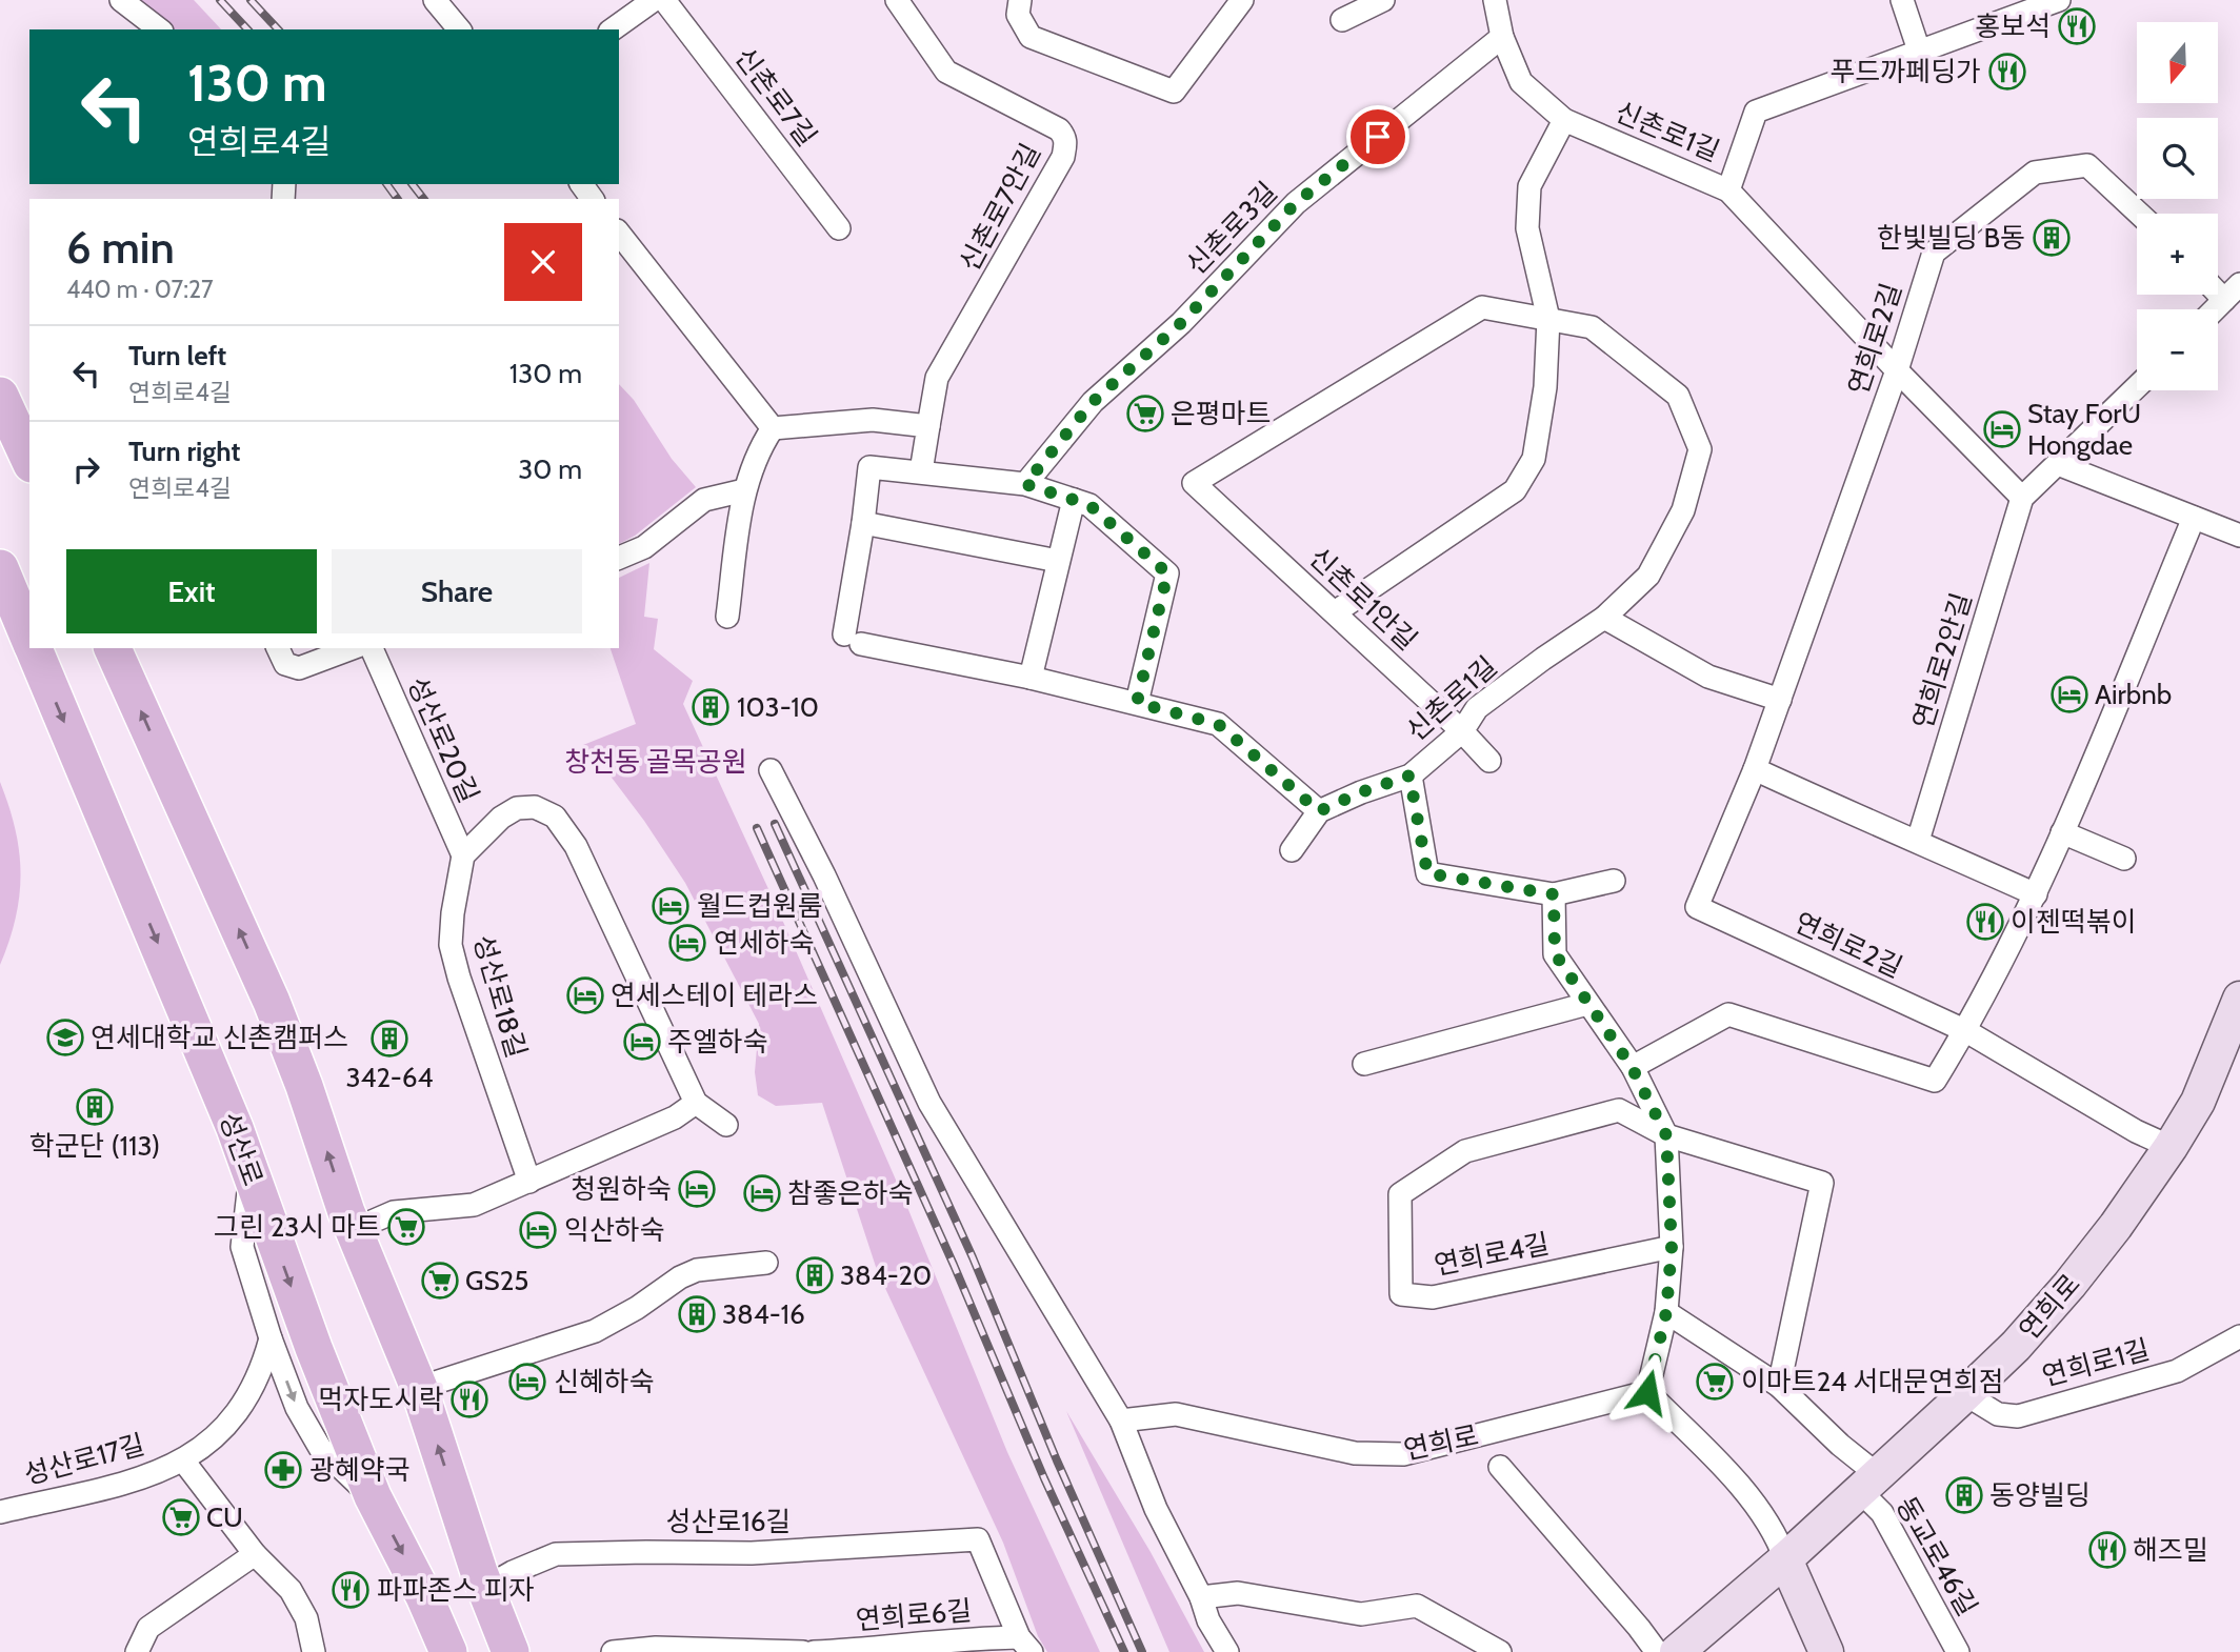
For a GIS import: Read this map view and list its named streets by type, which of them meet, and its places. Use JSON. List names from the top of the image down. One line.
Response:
{"streets":{"main road":["성산로","연희로"],"street":["신촌로7길","신촌로1길","신촌로7안길","신촌로3길","연희로2길","신촌로1안길","연희로2안길","성산로20길","성산로18길","연희로4길","연희로1길","성산로17길","성산로16길","동교로46길","연희로6길"]},"crossings":[["신촌로1길","신촌로1안길"],["연희로2길","연희로"],["성산로20길","성산로18길"],["연희로","연희로1길"],["연희로","동교로46길"],["성산로16길","연희로6길"]],"parks":["창천동 골목공원"],"places":{"restaurant":["홍보석","푸드까페딩가","이젠떡볶이","먹자도시락","해즈밀","파파존스 피자"],"building":["한빛빌딩 B동","103-10","342-64","학군단 (113)","384-20","384-16","동양빌딩"],"supermarket":["은평마트","그린 23시 마트","GS25","이마트24 서대문연희점","CU"],"hotel":["Stay ForU Hongdae","Airbnb","월드컵원룸","연세하숙","연세스테이 테라스","주엘하숙","청원하숙","참좋은하숙","익산하숙","신혜하숙"],"school or university":["연세대학교 신촌캠퍼스"],"pharmacy":["광혜약국"]},"north":"bottom","page":{"map_buttons":["+","−"],"turn":["130 m","연희로4길"],"heading":["6 min","440 m · 07:27"],"list":[{"name":"Turn left","note":"연희로4길","value":"130 m"},{"name":"Turn right","note":"연희로4길","value":"30 m"}],"buttons":["Exit","Share"]}}
